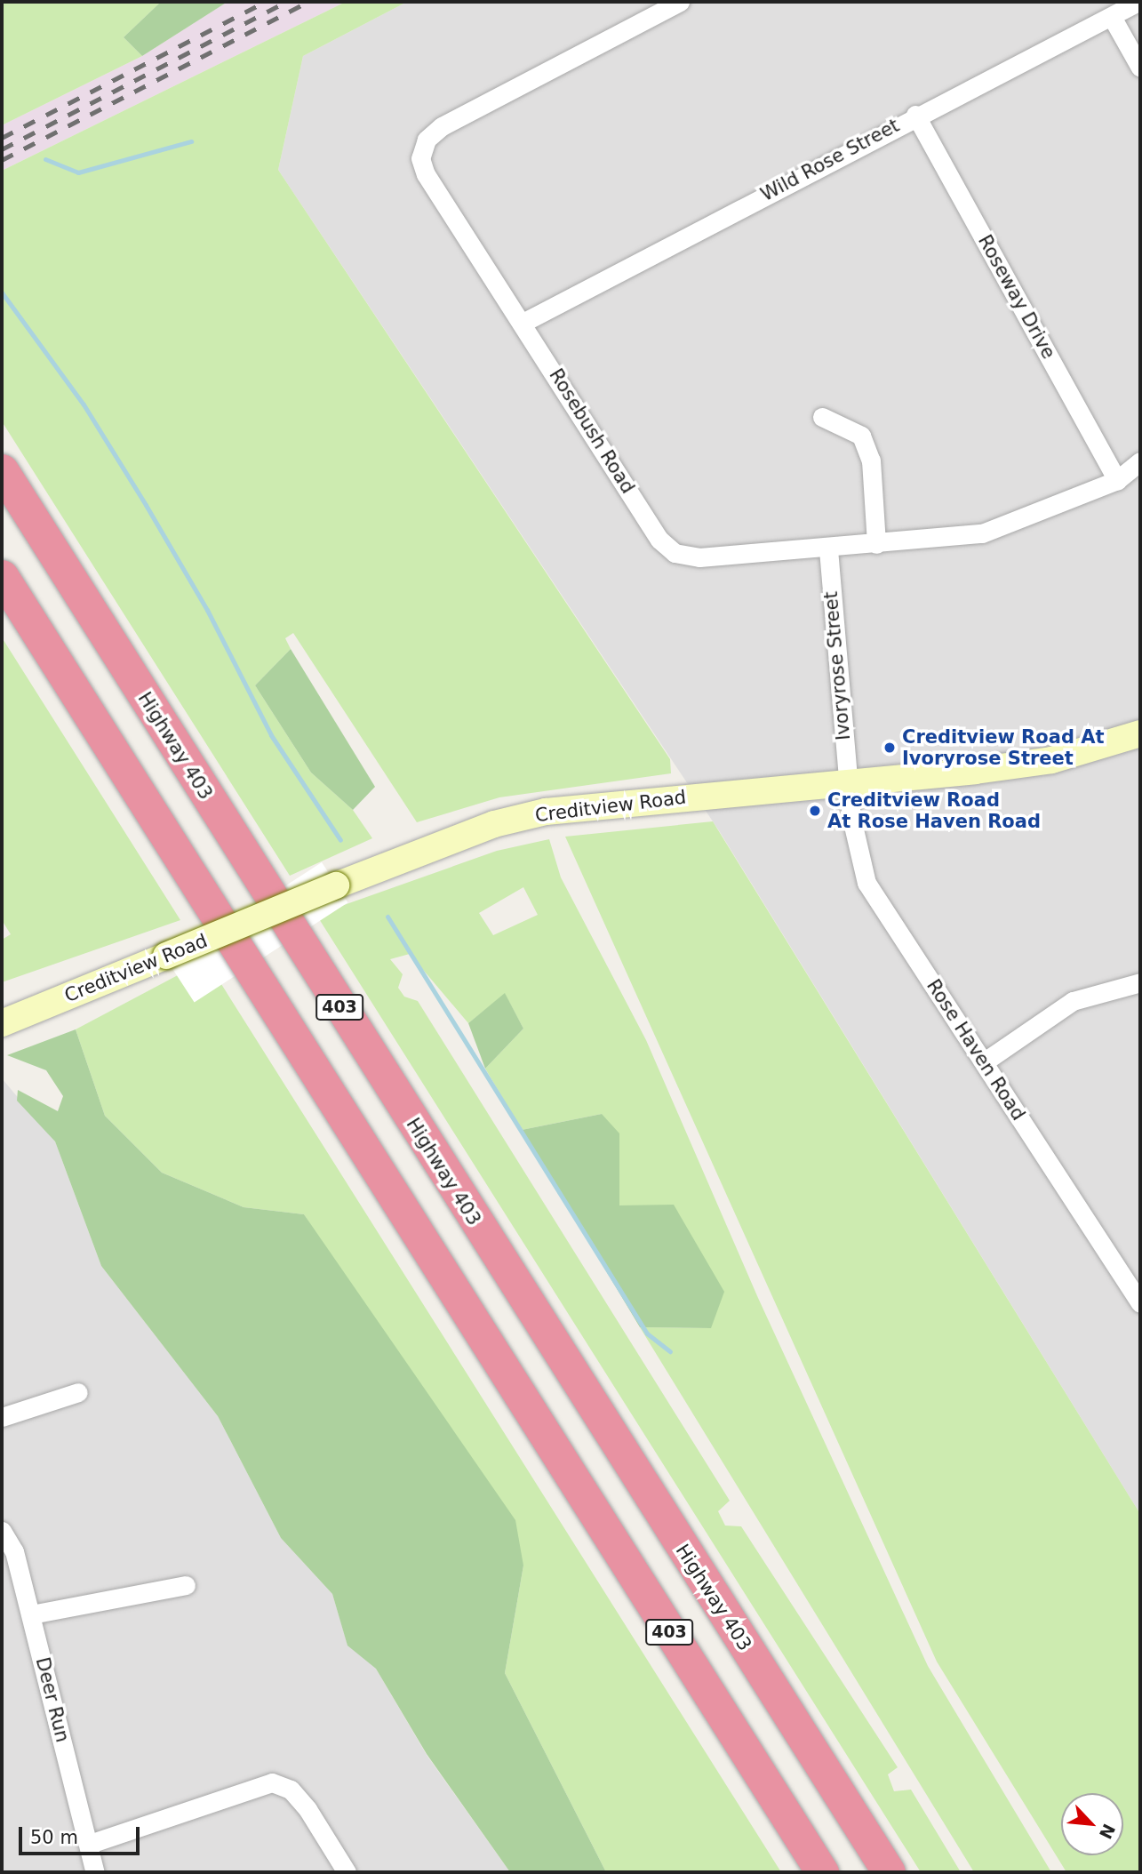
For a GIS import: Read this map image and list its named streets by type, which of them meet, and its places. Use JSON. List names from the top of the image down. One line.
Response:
{"streets":{"highway":["Highway 403","403"],"main road":["Creditview Road"],"street":["Wild Rose Street","Roseway Drive","Rosebush Road","Ivoryrose Street","Rose Haven Road","Deer Run"]},"crossings":[["Wild Rose Street","Roseway Drive"],["Wild Rose Street","Rosebush Road"],["Roseway Drive","Rosebush Road"],["Rosebush Road","Ivoryrose Street"],["Ivoryrose Street","Creditview Road"],["Ivoryrose Street","Rose Haven Road"],["Creditview Road","Rose Haven Road"]],"places":["Creditview Road At Ivoryrose Street","Creditview Road At Rose Haven Road"],"scale_bar":"50 m","north":"bottom right"}
